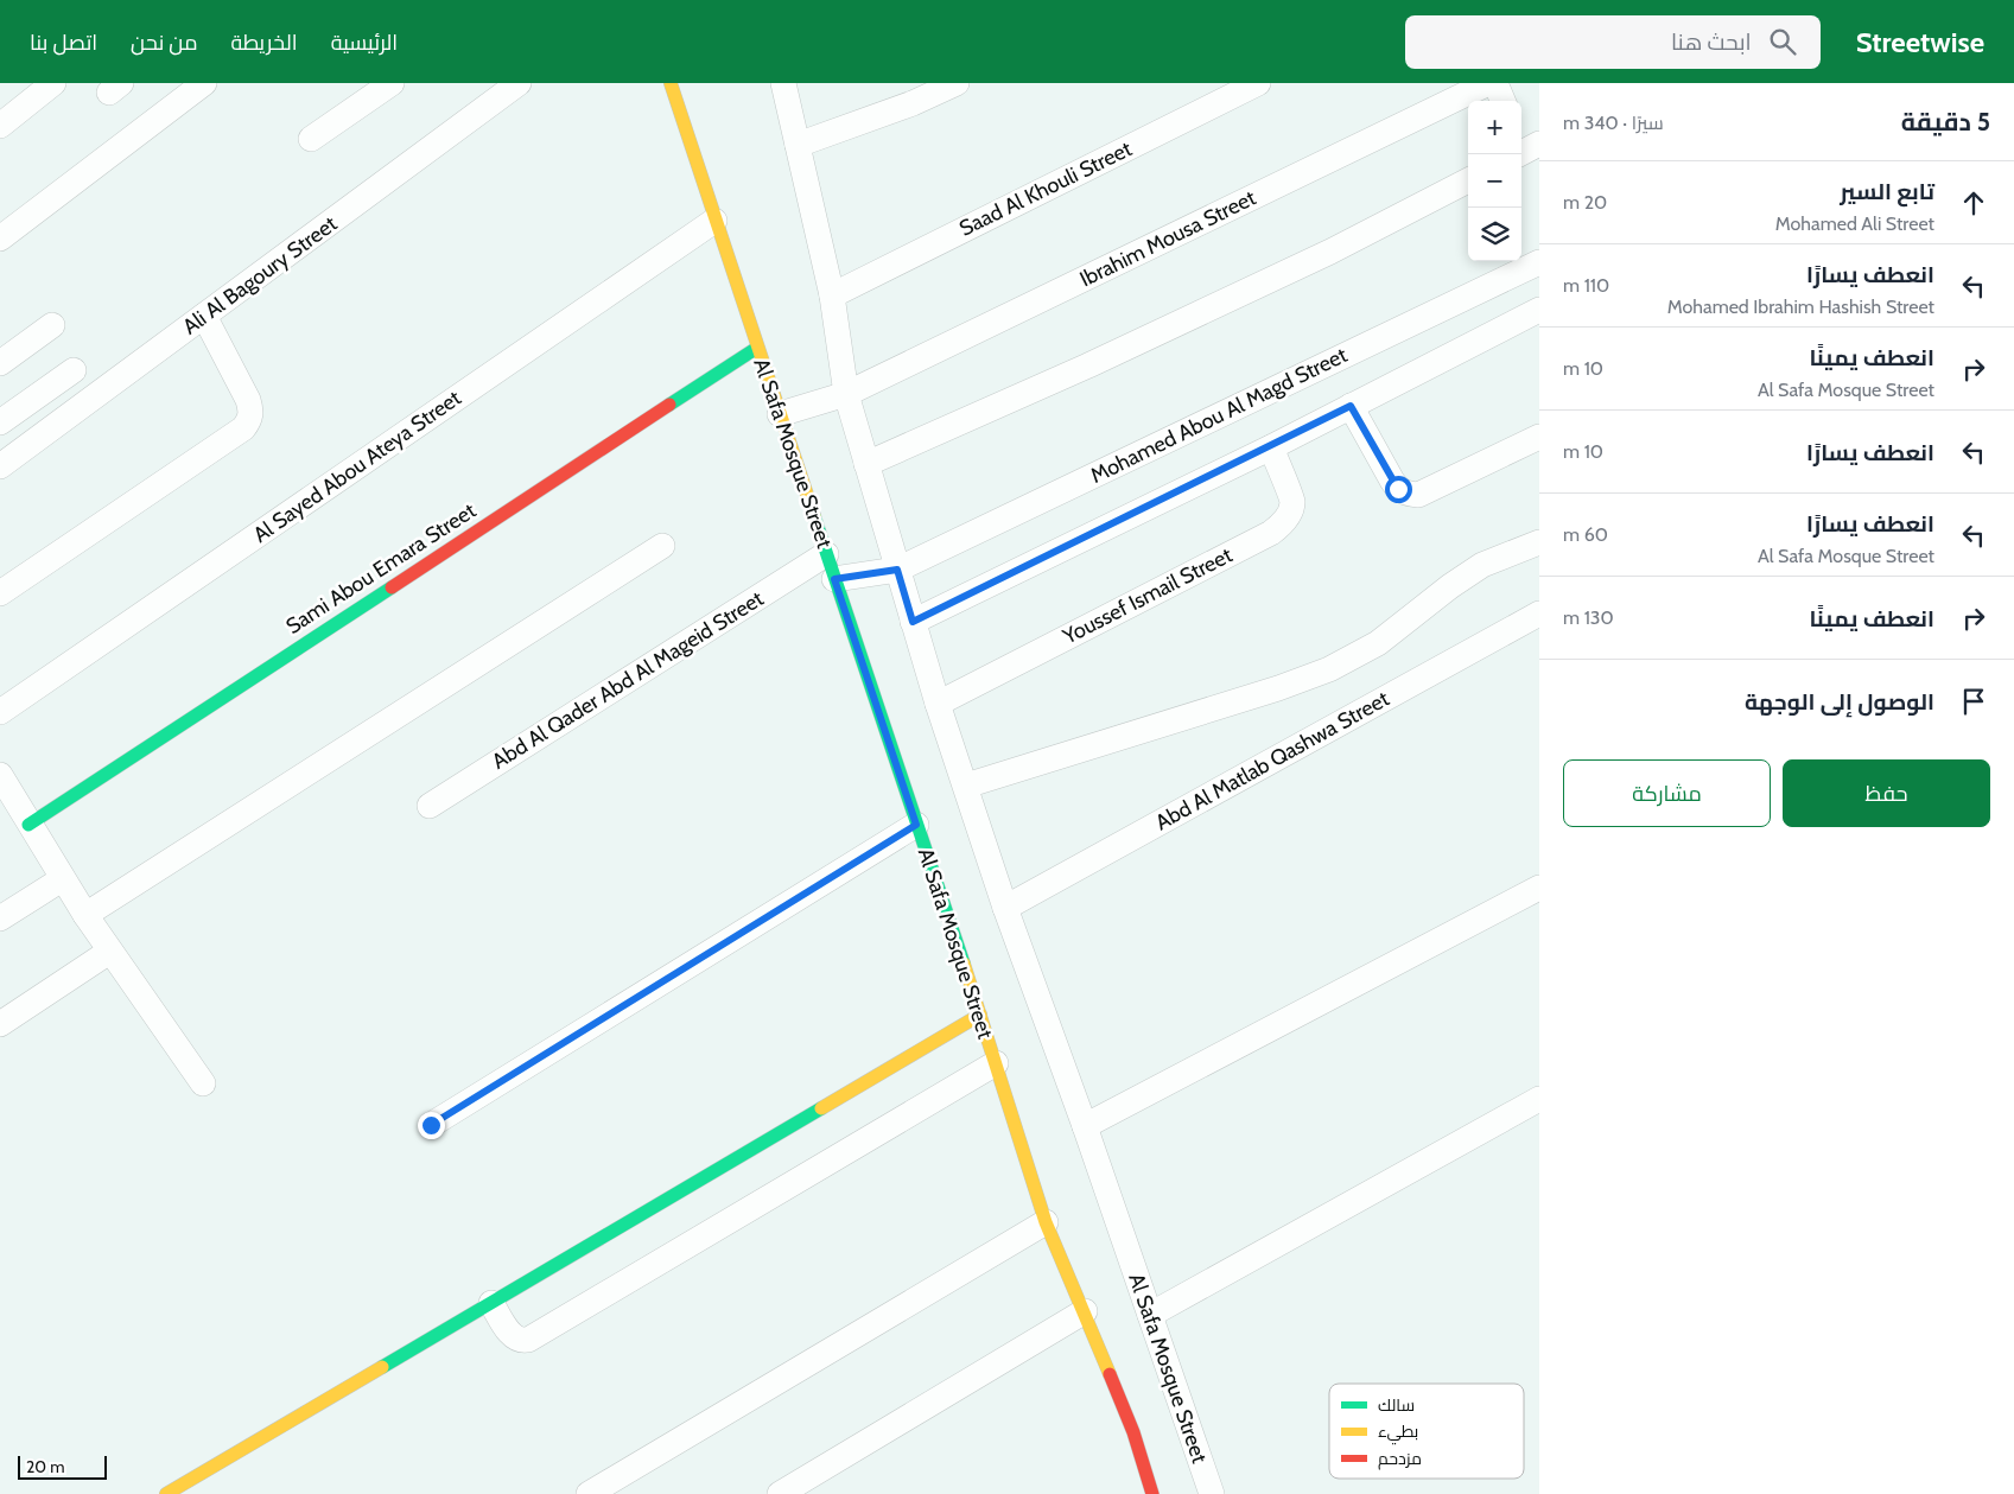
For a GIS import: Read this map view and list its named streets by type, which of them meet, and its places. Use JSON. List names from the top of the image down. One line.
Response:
{"streets":{"street":["Saad Al Khouli Street","Ibrahim Mousa Street","Ali Al Bagoury Street","Mohamed Abou Al Magd Street","Al Safa Mosque Street","Al Sayed Abou Ateya Street","Sami Abou Emara Street","Youssef Ismail Street","Abd Al Qader Abd Al Mageid Street","Abd Al Matlab Qashwa Street"]},"crossings":[["Saad Al Khouli Street","Al Safa Mosque Street"],["Ibrahim Mousa Street","Al Safa Mosque Street"],["Mohamed Abou Al Magd Street","Al Safa Mosque Street"],["Al Safa Mosque Street","Al Sayed Abou Ateya Street"],["Al Safa Mosque Street","Sami Abou Emara Street"],["Al Safa Mosque Street","Youssef Ismail Street"],["Al Safa Mosque Street","Abd Al Qader Abd Al Mageid Street"],["Al Safa Mosque Street","Abd Al Matlab Qashwa Street"]],"legend":["سالك","بطيء","مزدحم"],"scale_bar":"20 m","page":{"header":"Streetwise","search":"ابحث هنا","nav":["الرئيسية","الخريطة","من نحن","اتصل بنا"],"heading":["5 دقيقة","سيرًا · 340 m"],"map_buttons":["+","−"],"list":[["تابع السير","Mohamed Ali Street","20 m"],["انعطف يسارًا","Mohamed Ibrahim Hashish Street","110 m"],["انعطف يمينًا","Al Safa Mosque Street","10 m"],["انعطف يسارًا","10 m"],["انعطف يسارًا","Al Safa Mosque Street","60 m"],["انعطف يمينًا","130 m"],"الوصول إلى الوجهة"],"buttons":["حفظ","مشاركة"],"scale":"20 m"}}
